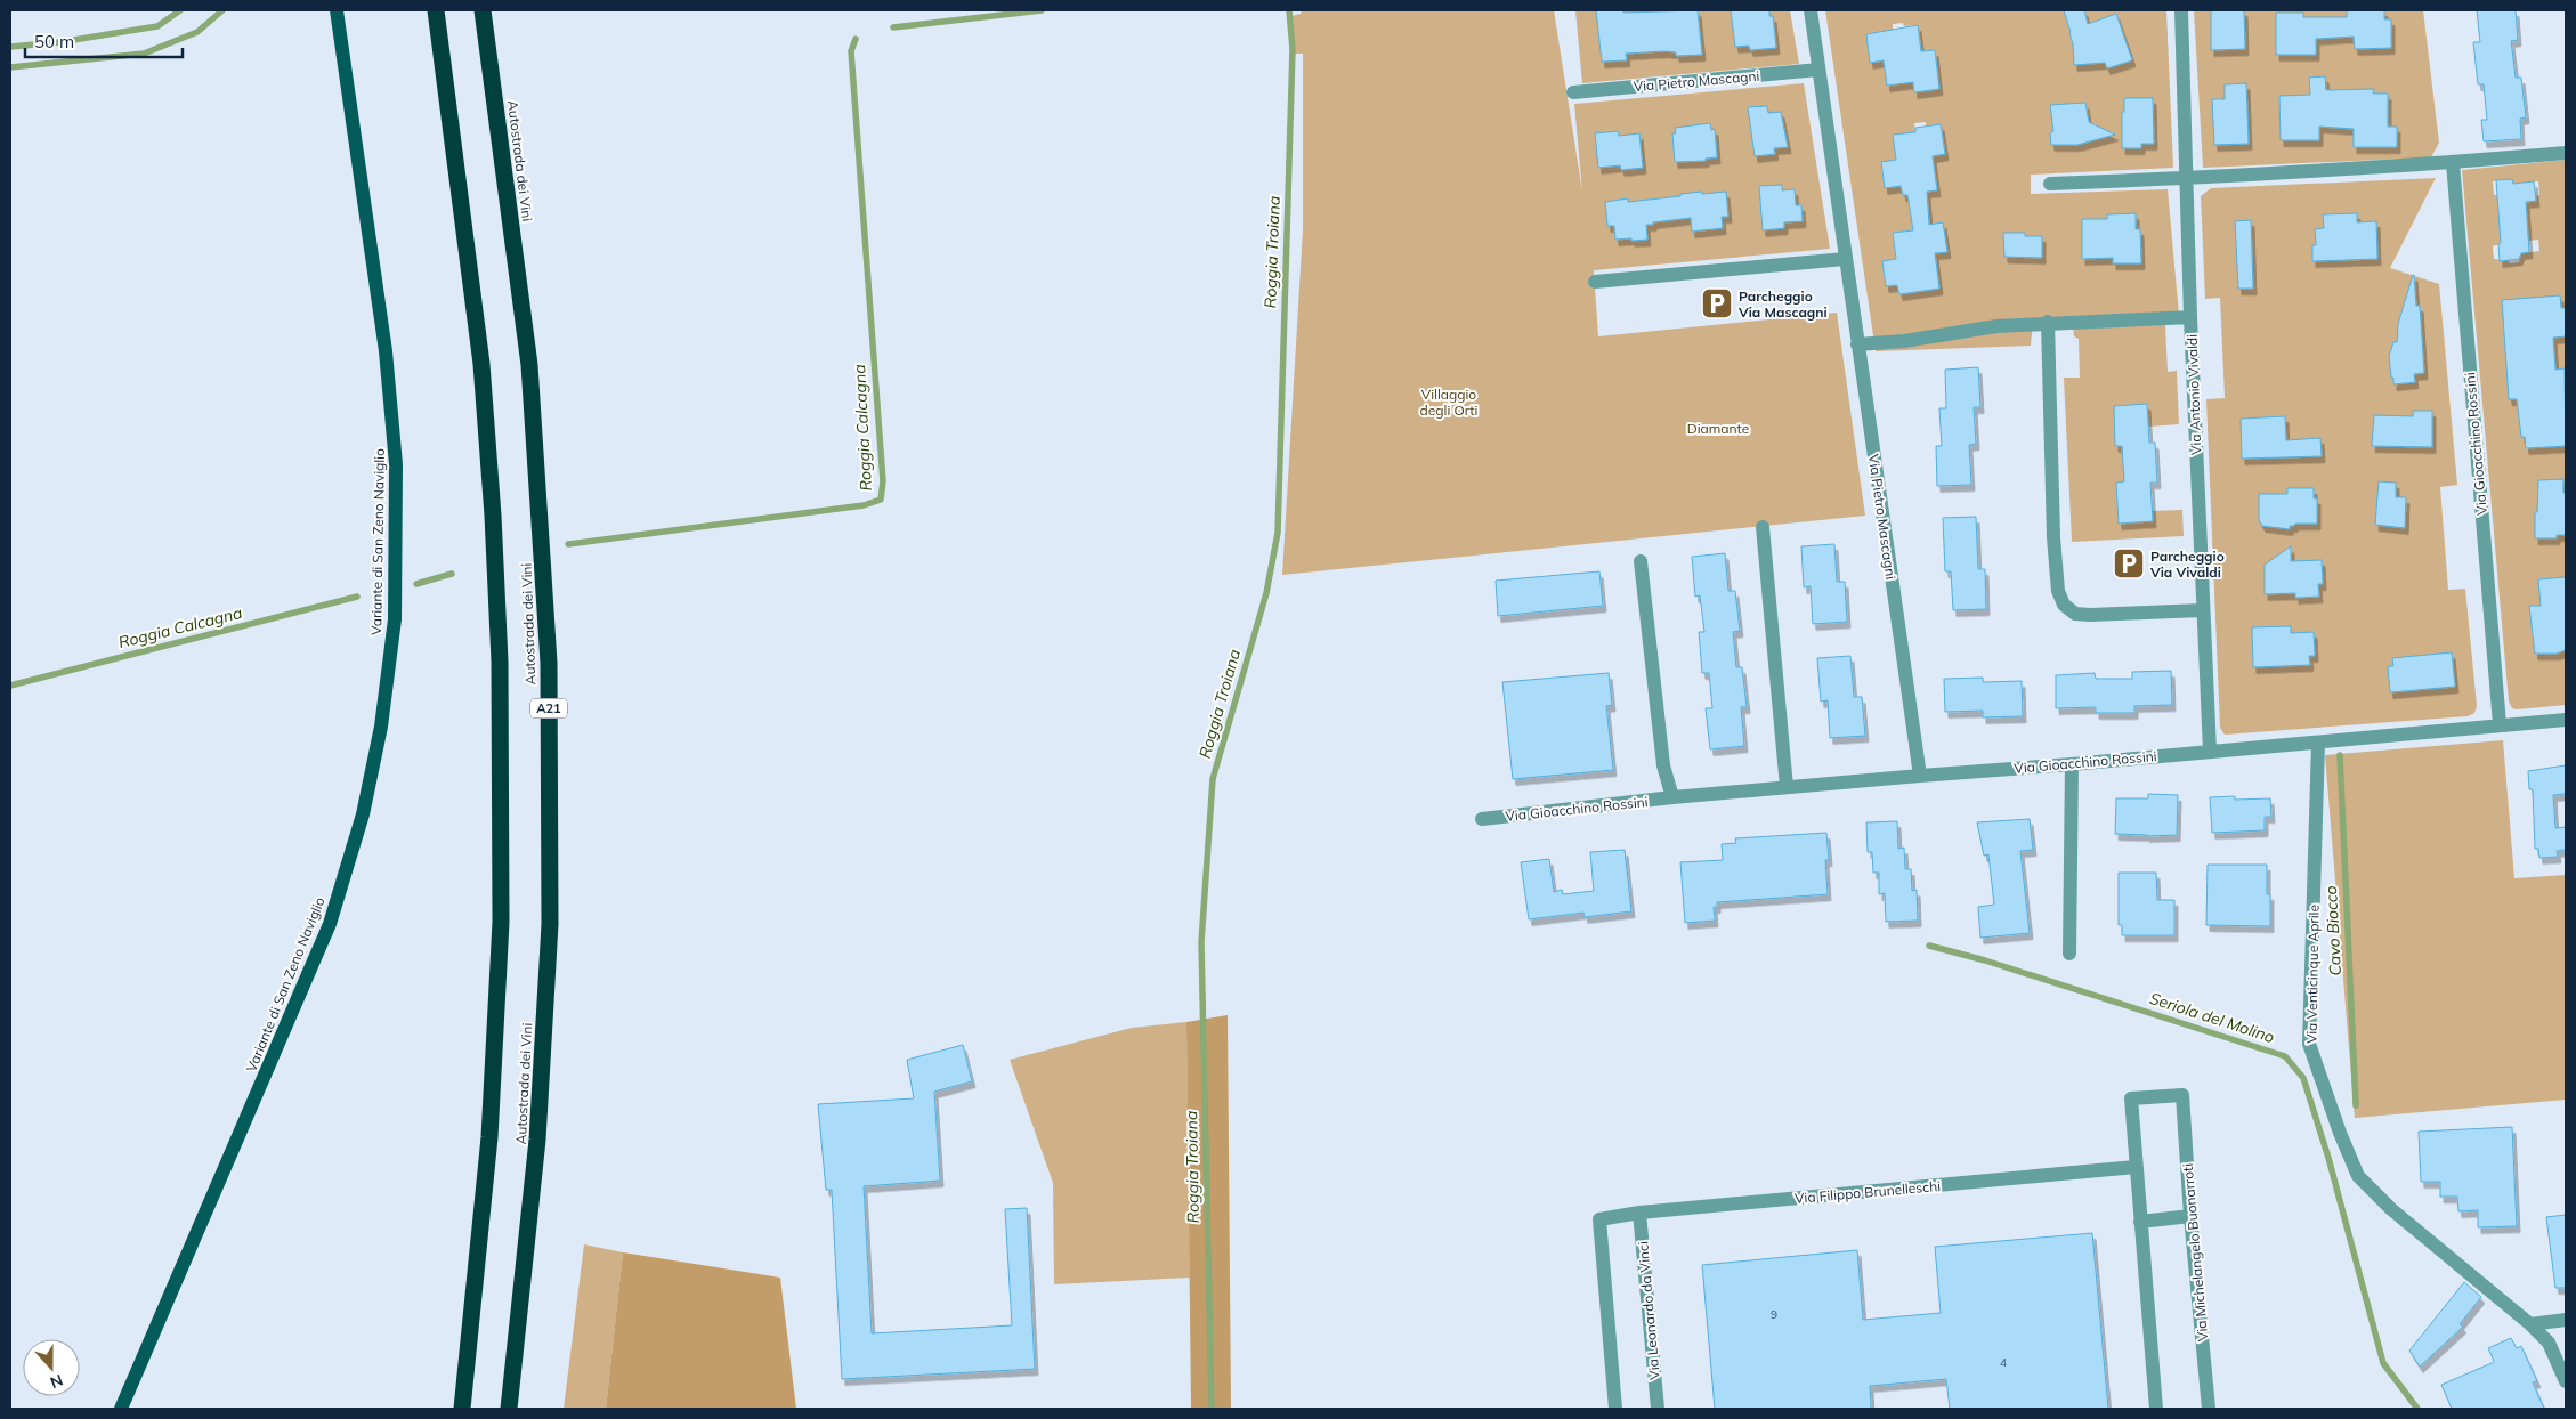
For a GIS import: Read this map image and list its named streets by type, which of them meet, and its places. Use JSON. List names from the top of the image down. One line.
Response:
{"streets":{"highway":["Autostrada dei Vini","A21"],"main road":["Variante di San Zeno Naviglio"],"street":["Via Pietro Mascagni","Via Antonio Vivaldi","Via Gioacchino Rossini","Via Venticinque Aprile","Via Filippo Brunelleschi","Via Michelangelo Buonarroti","Via Leonardo da Vinci"]},"crossings":[["Via Pietro Mascagni","Via Gioacchino Rossini"],["Via Antonio Vivaldi","Via Gioacchino Rossini"],["Via Gioacchino Rossini","Via Venticinque Aprile"],["Via Filippo Brunelleschi","Via Michelangelo Buonarroti"],["Via Filippo Brunelleschi","Via Leonardo da Vinci"]],"water":["Roggia Troiana","Roggia Calcagna","Cavo Biocco","Seriola del Molino"],"parks":["Villaggio degli Orti","Diamante"],"places":{"parking":["Parcheggio Via Mascagni","Parcheggio Via Vivaldi"]},"house_numbers":["9","4"],"scale_bar":"50 m","north":"bottom"}
